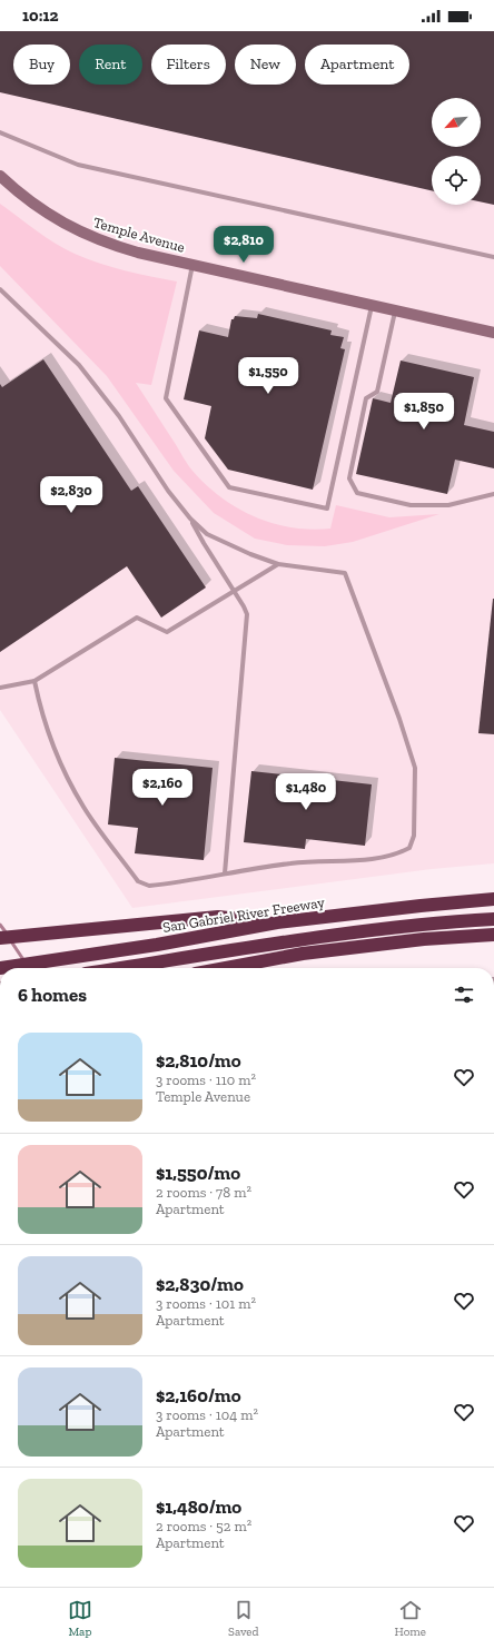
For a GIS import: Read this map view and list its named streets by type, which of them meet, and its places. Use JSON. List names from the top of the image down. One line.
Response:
{"streets":{"highway":["San Gabriel River Freeway"],"main road":["Temple Avenue"]},"north":"bottom left","page":{"status":"10:12","chip":["Buy","Rent","Filters","New","Apartment"],"price":["$2,810","$1,550","$1,850","$2,830","$2,160","$1,480"],"heading":"6 homes","list":[{"name":"$2,810/mo","note":"3 rooms · 110 m² · Temple Avenue"},{"name":"$1,550/mo","note":"2 rooms · 78 m² · Apartment"},{"name":"$2,830/mo","note":"3 rooms · 101 m² · Apartment"},{"name":"$2,160/mo","note":"3 rooms · 104 m² · Apartment"},{"name":"$1,480/mo","note":"2 rooms · 52 m² · Apartment"}],"tabs":["Map","Saved","Home"]}}
